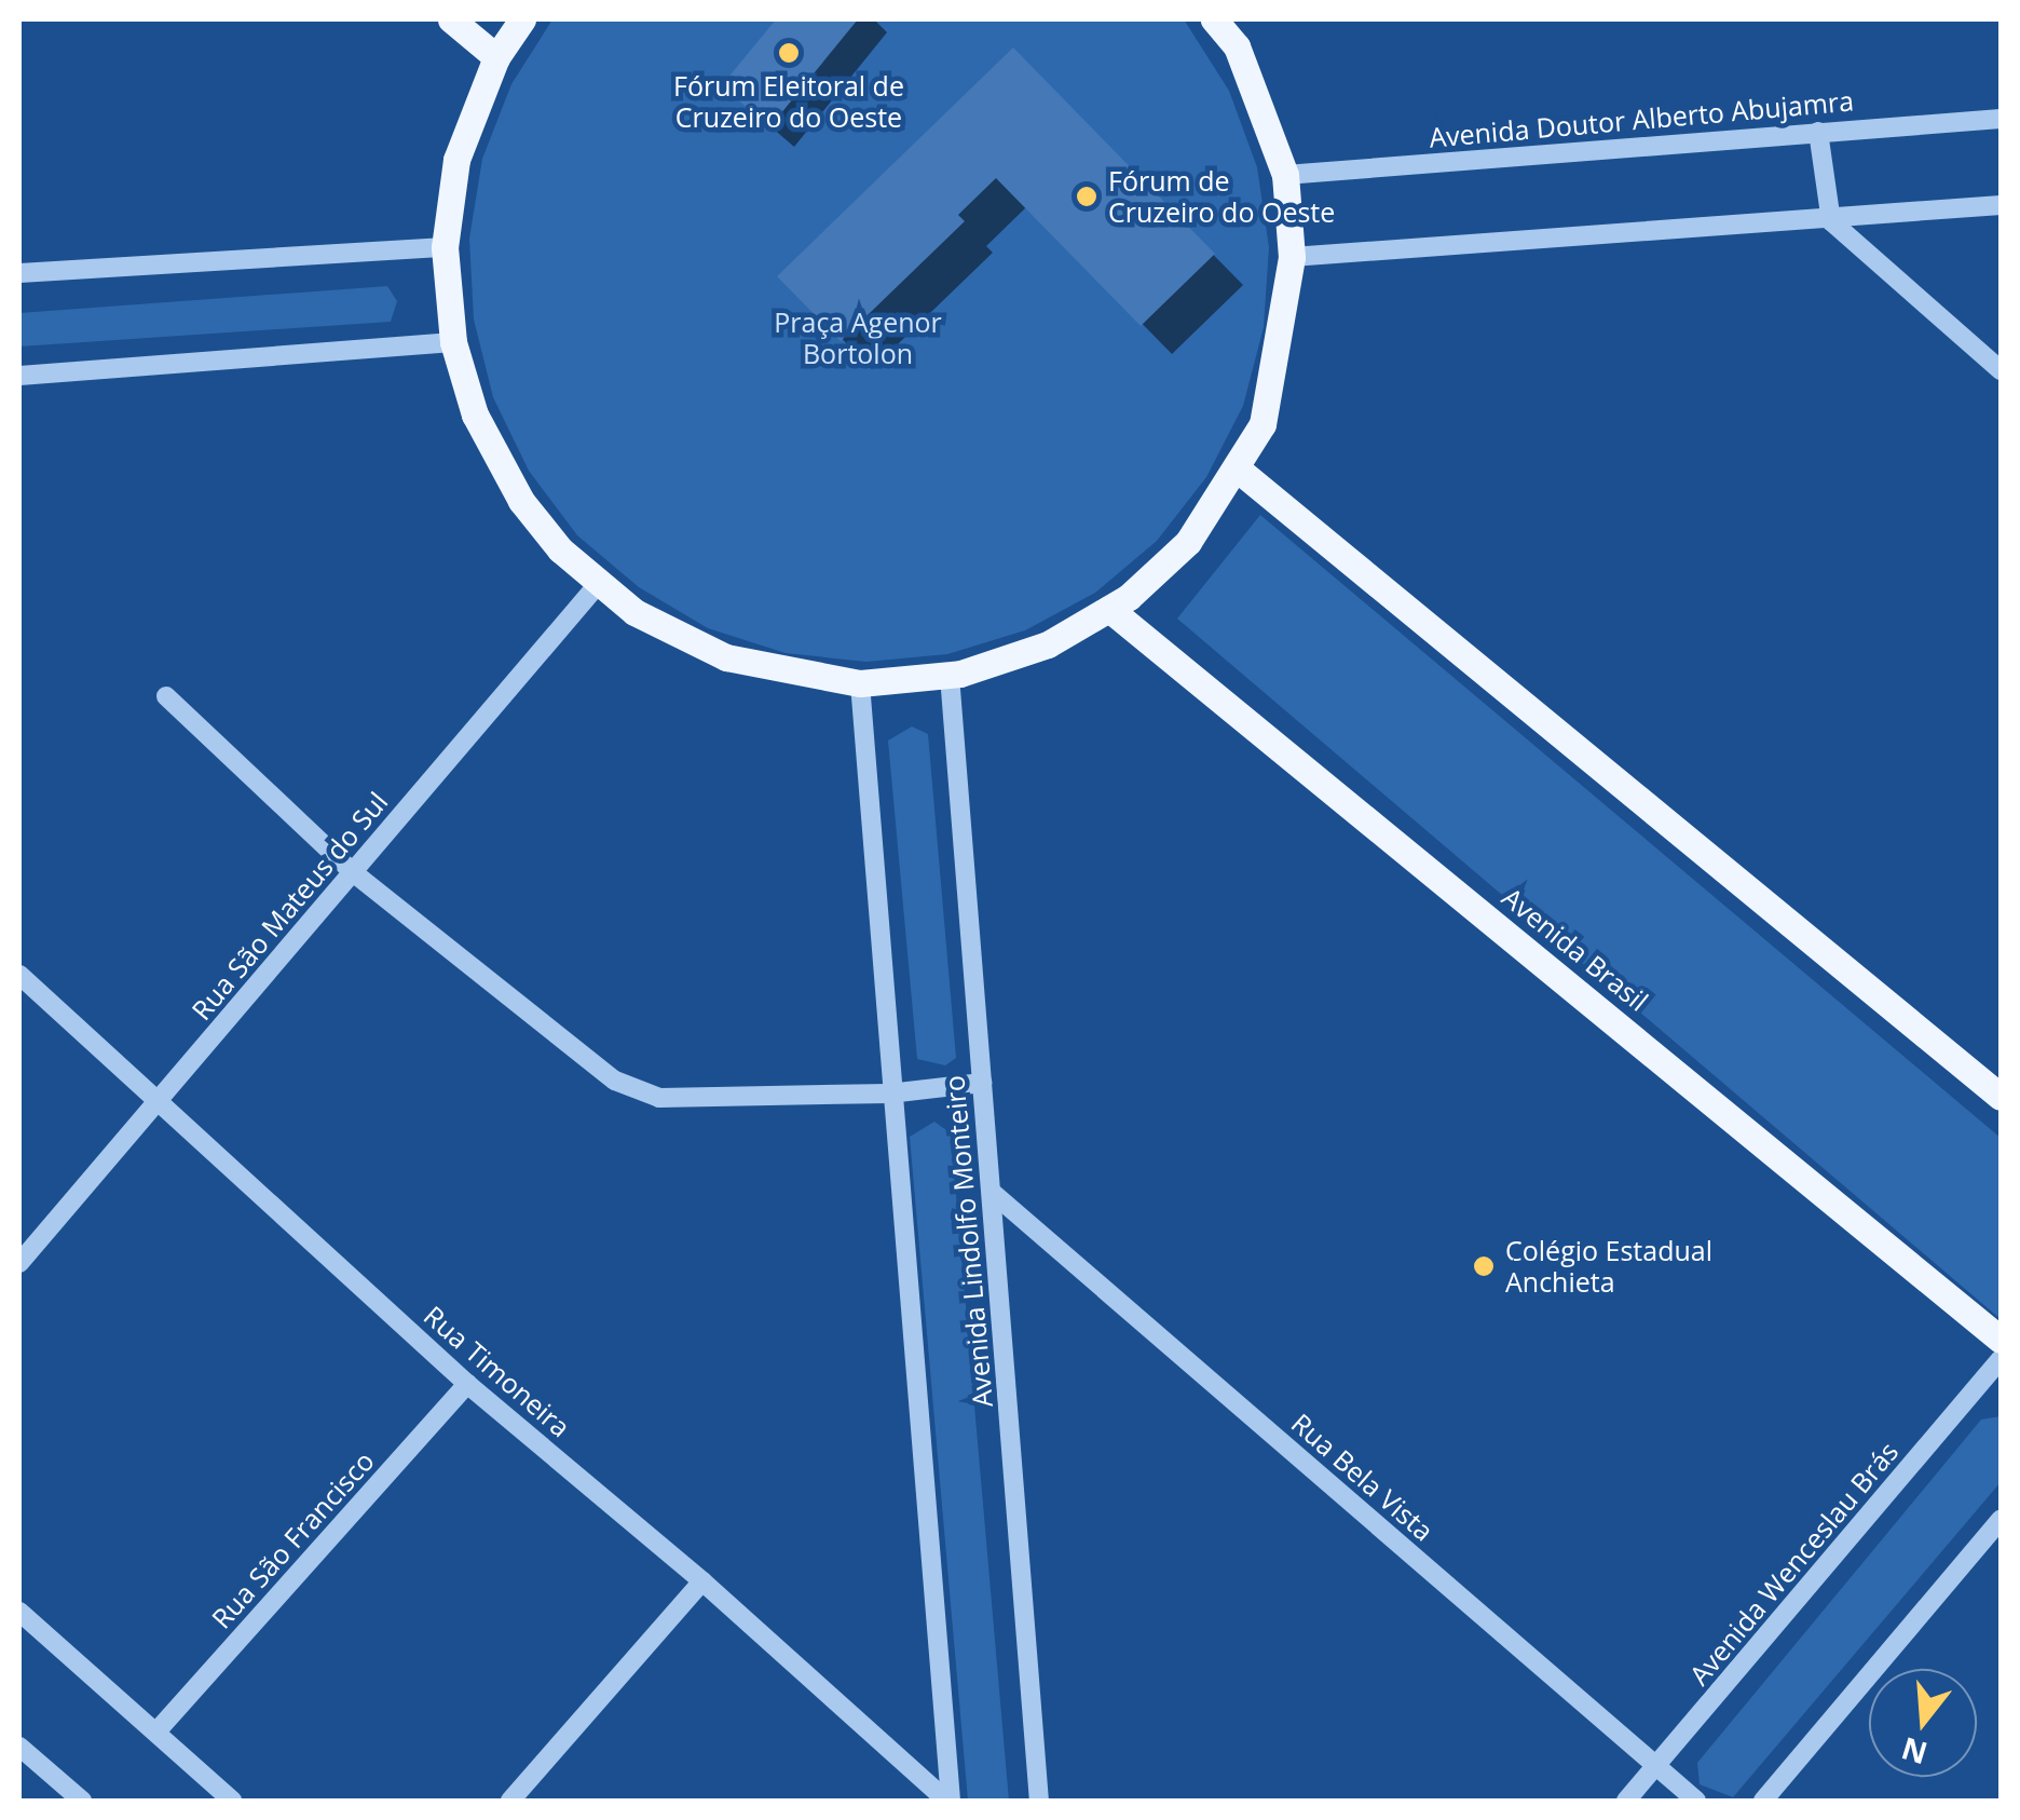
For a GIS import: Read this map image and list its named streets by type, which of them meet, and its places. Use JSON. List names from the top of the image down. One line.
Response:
{"streets":{"main road":["Avenida Brasil"],"street":["Avenida Doutor Alberto Abujamra","Rua São Mateus do Sul","Avenida Lindolfo Monteiro","Rua Timoneira","Rua Bela Vista","Rua São Francisco","Avenida Wenceslau Brás"]},"crossings":[["Rua São Mateus do Sul","Rua Timoneira"],["Avenida Lindolfo Monteiro","Rua Bela Vista"],["Rua Timoneira","Rua São Francisco"],["Rua Bela Vista","Avenida Wenceslau Brás"]],"parks":["Praça Agenor Bortolon"],"places":["Fórum Eleitoral de Cruzeiro do Oeste","Fórum de Cruzeiro do Oeste","Colégio Estadual Anchieta"],"north":"bottom"}
